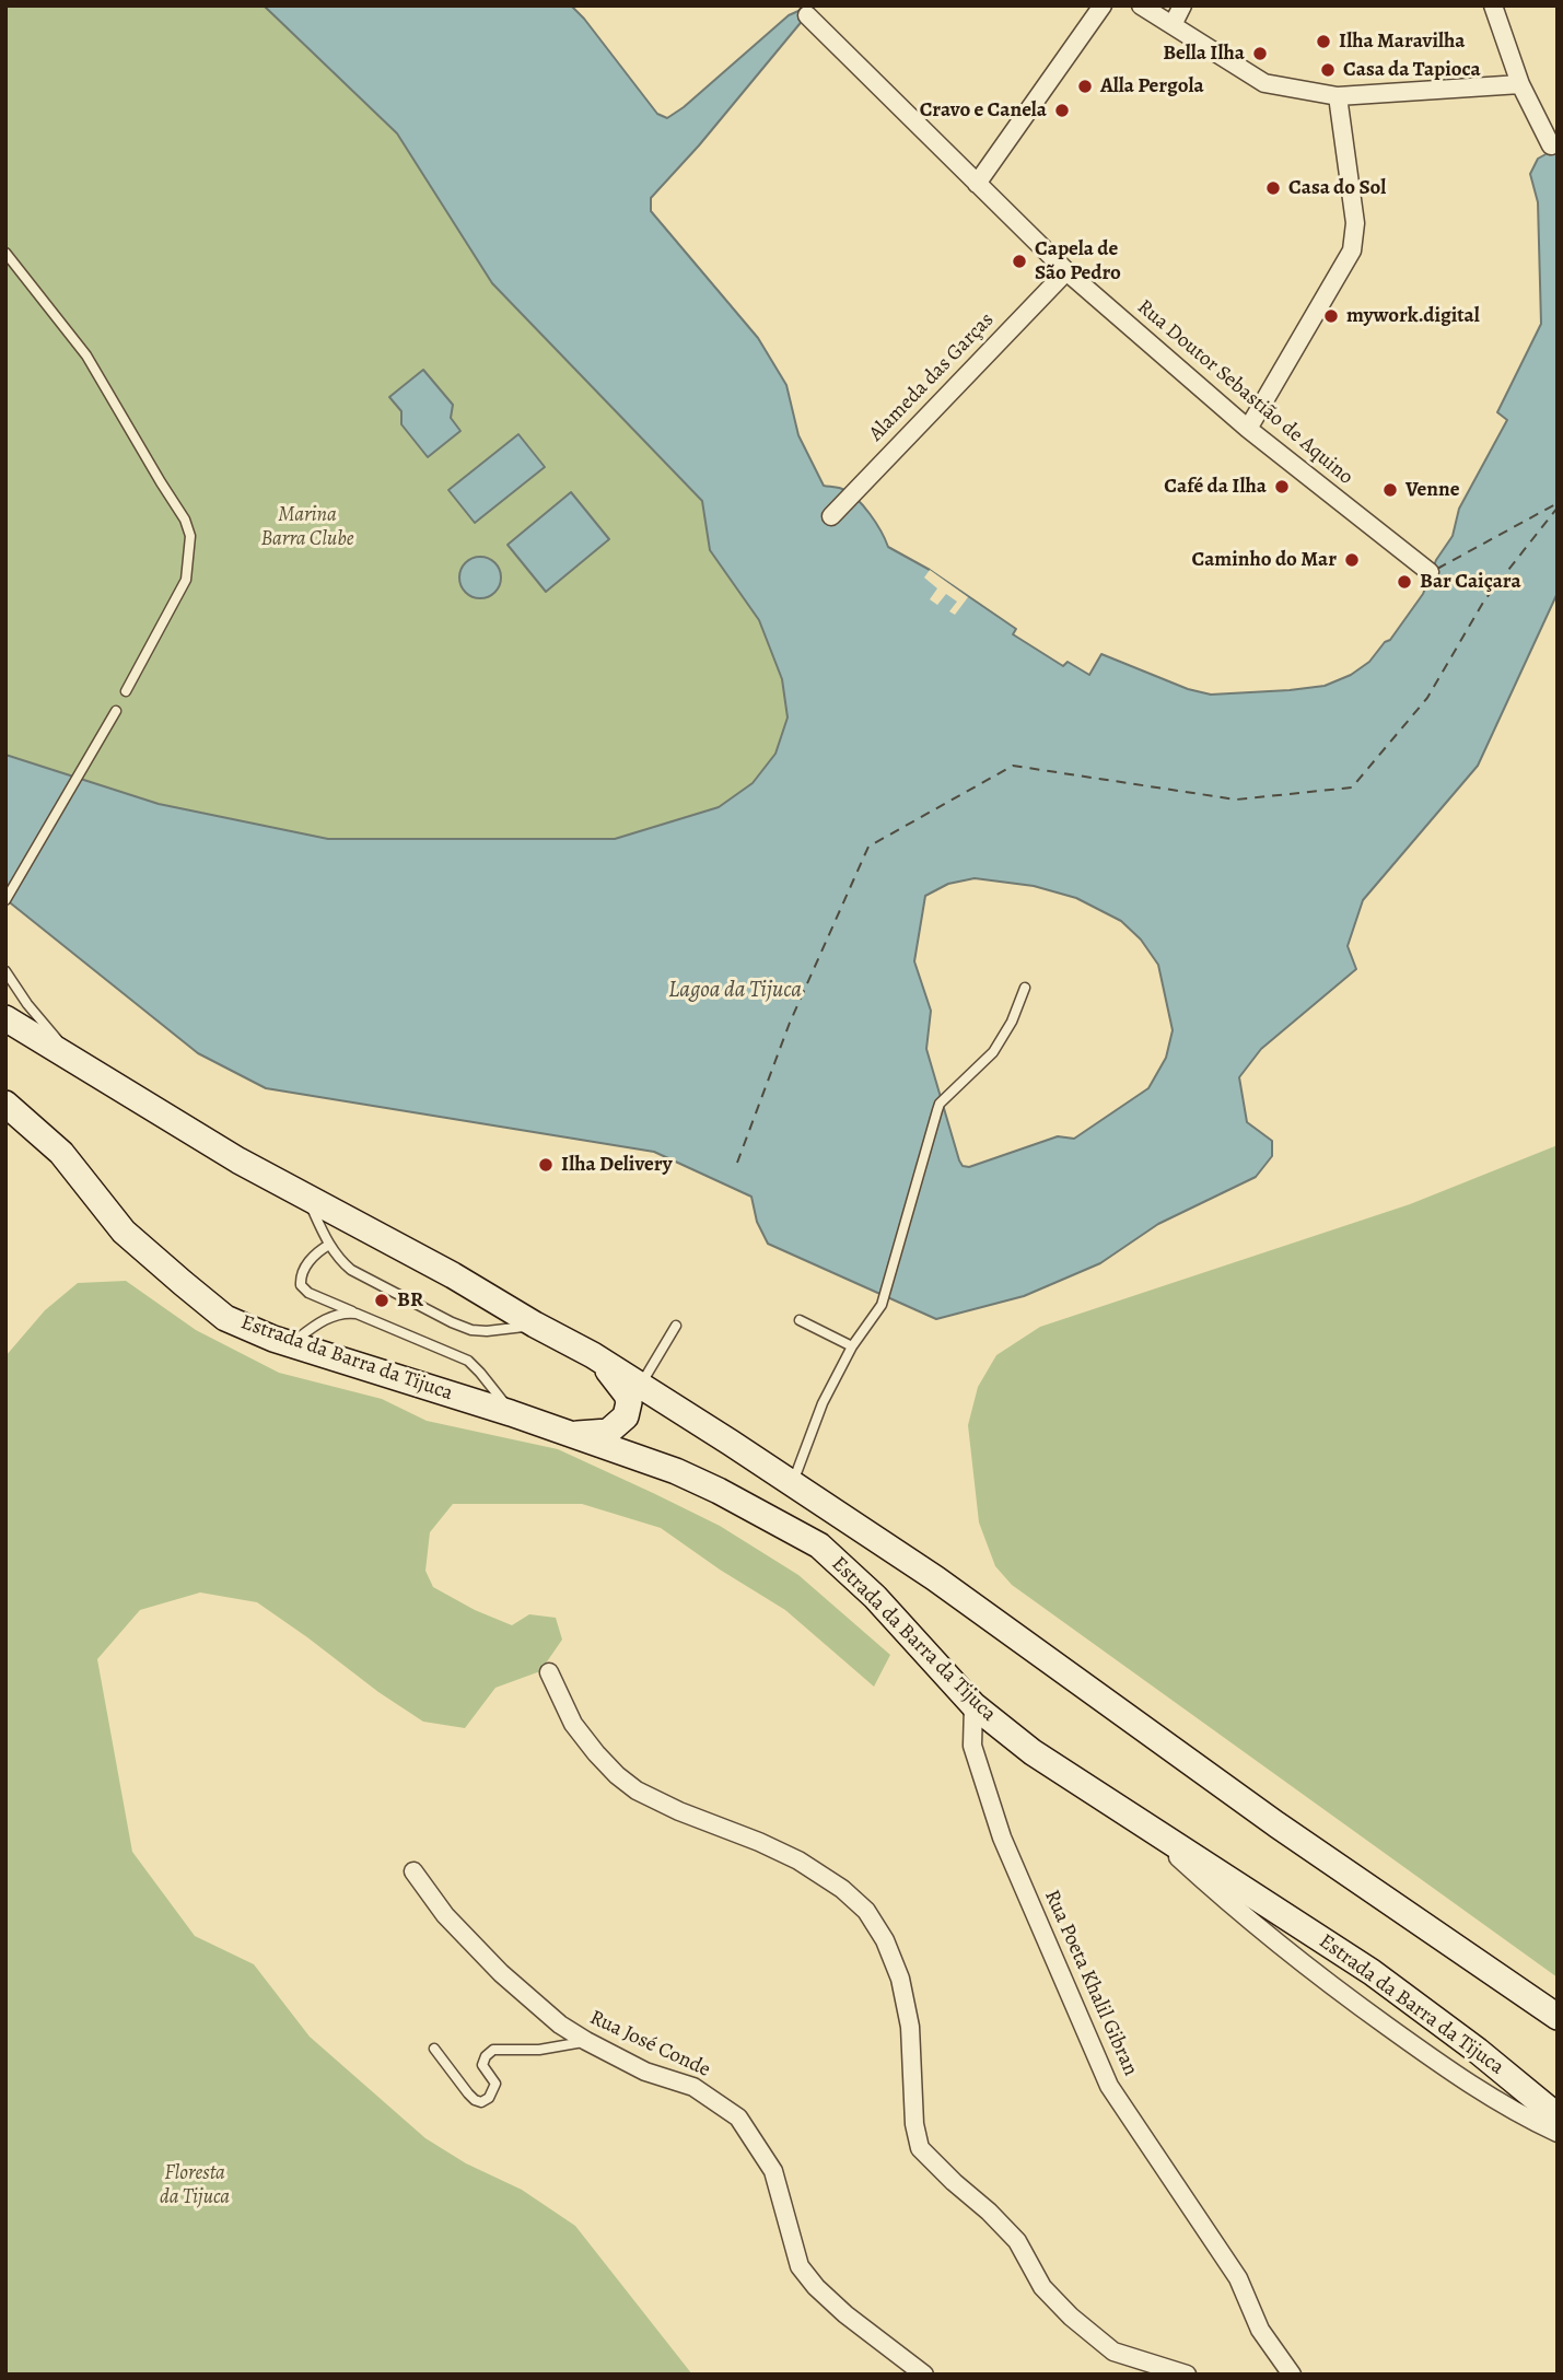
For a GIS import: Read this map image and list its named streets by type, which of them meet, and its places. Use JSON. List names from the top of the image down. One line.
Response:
{"streets":{"main road":["Estrada da Barra da Tijuca"],"street":["Alameda das Garças","Rua Doutor Sebastião de Aquino","Rua Poeta Khalil Gibran","Rua José Conde"]},"crossings":[["Alameda das Garças","Rua Doutor Sebastião de Aquino"],["Estrada da Barra da Tijuca","Rua Poeta Khalil Gibran"]],"water":["Lagoa da Tijuca"],"parks":["Marina Barra Clube","Floresta da Tijuca"],"places":["Ilha Maravilha","Bella Ilha","Casa da Tapioca","Alla Pergola","Cravo e Canela","Casa do Sol","Capela de São Pedro","mywork.digital","Café da Ilha","Venne","Caminho do Mar","Bar Caiçara","Ilha Delivery","BR"]}
